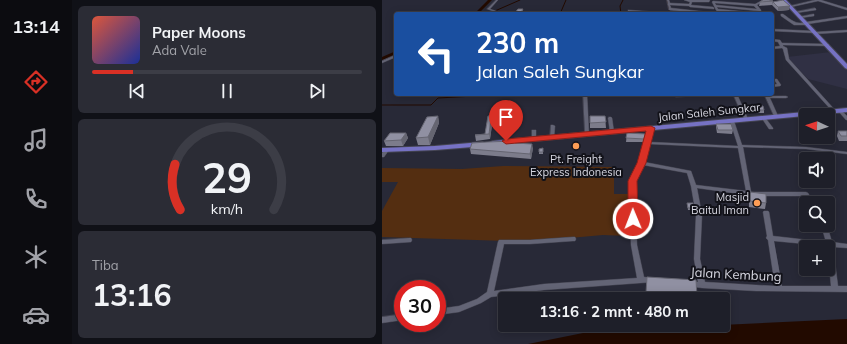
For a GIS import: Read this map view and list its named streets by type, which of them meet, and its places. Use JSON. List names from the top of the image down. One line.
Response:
{"streets":{"highway":["Jalan Saleh Sungkar"],"street":["Jalan Kembung"]},"places":["Pt. Freight Express Indonesia","Masjid Baitul Iman"],"north":"left","page":{"tabs":"13:14","turn":["230 m","Jalan Saleh Sungkar"],"song":["Paper Moons","Ada Vale"],"map_buttons":"+","tile":["Tiba","13:16"],"limit":"30","trip":"13:16 · 2 mnt · 480 m","gauge":["29","km/h"]}}
